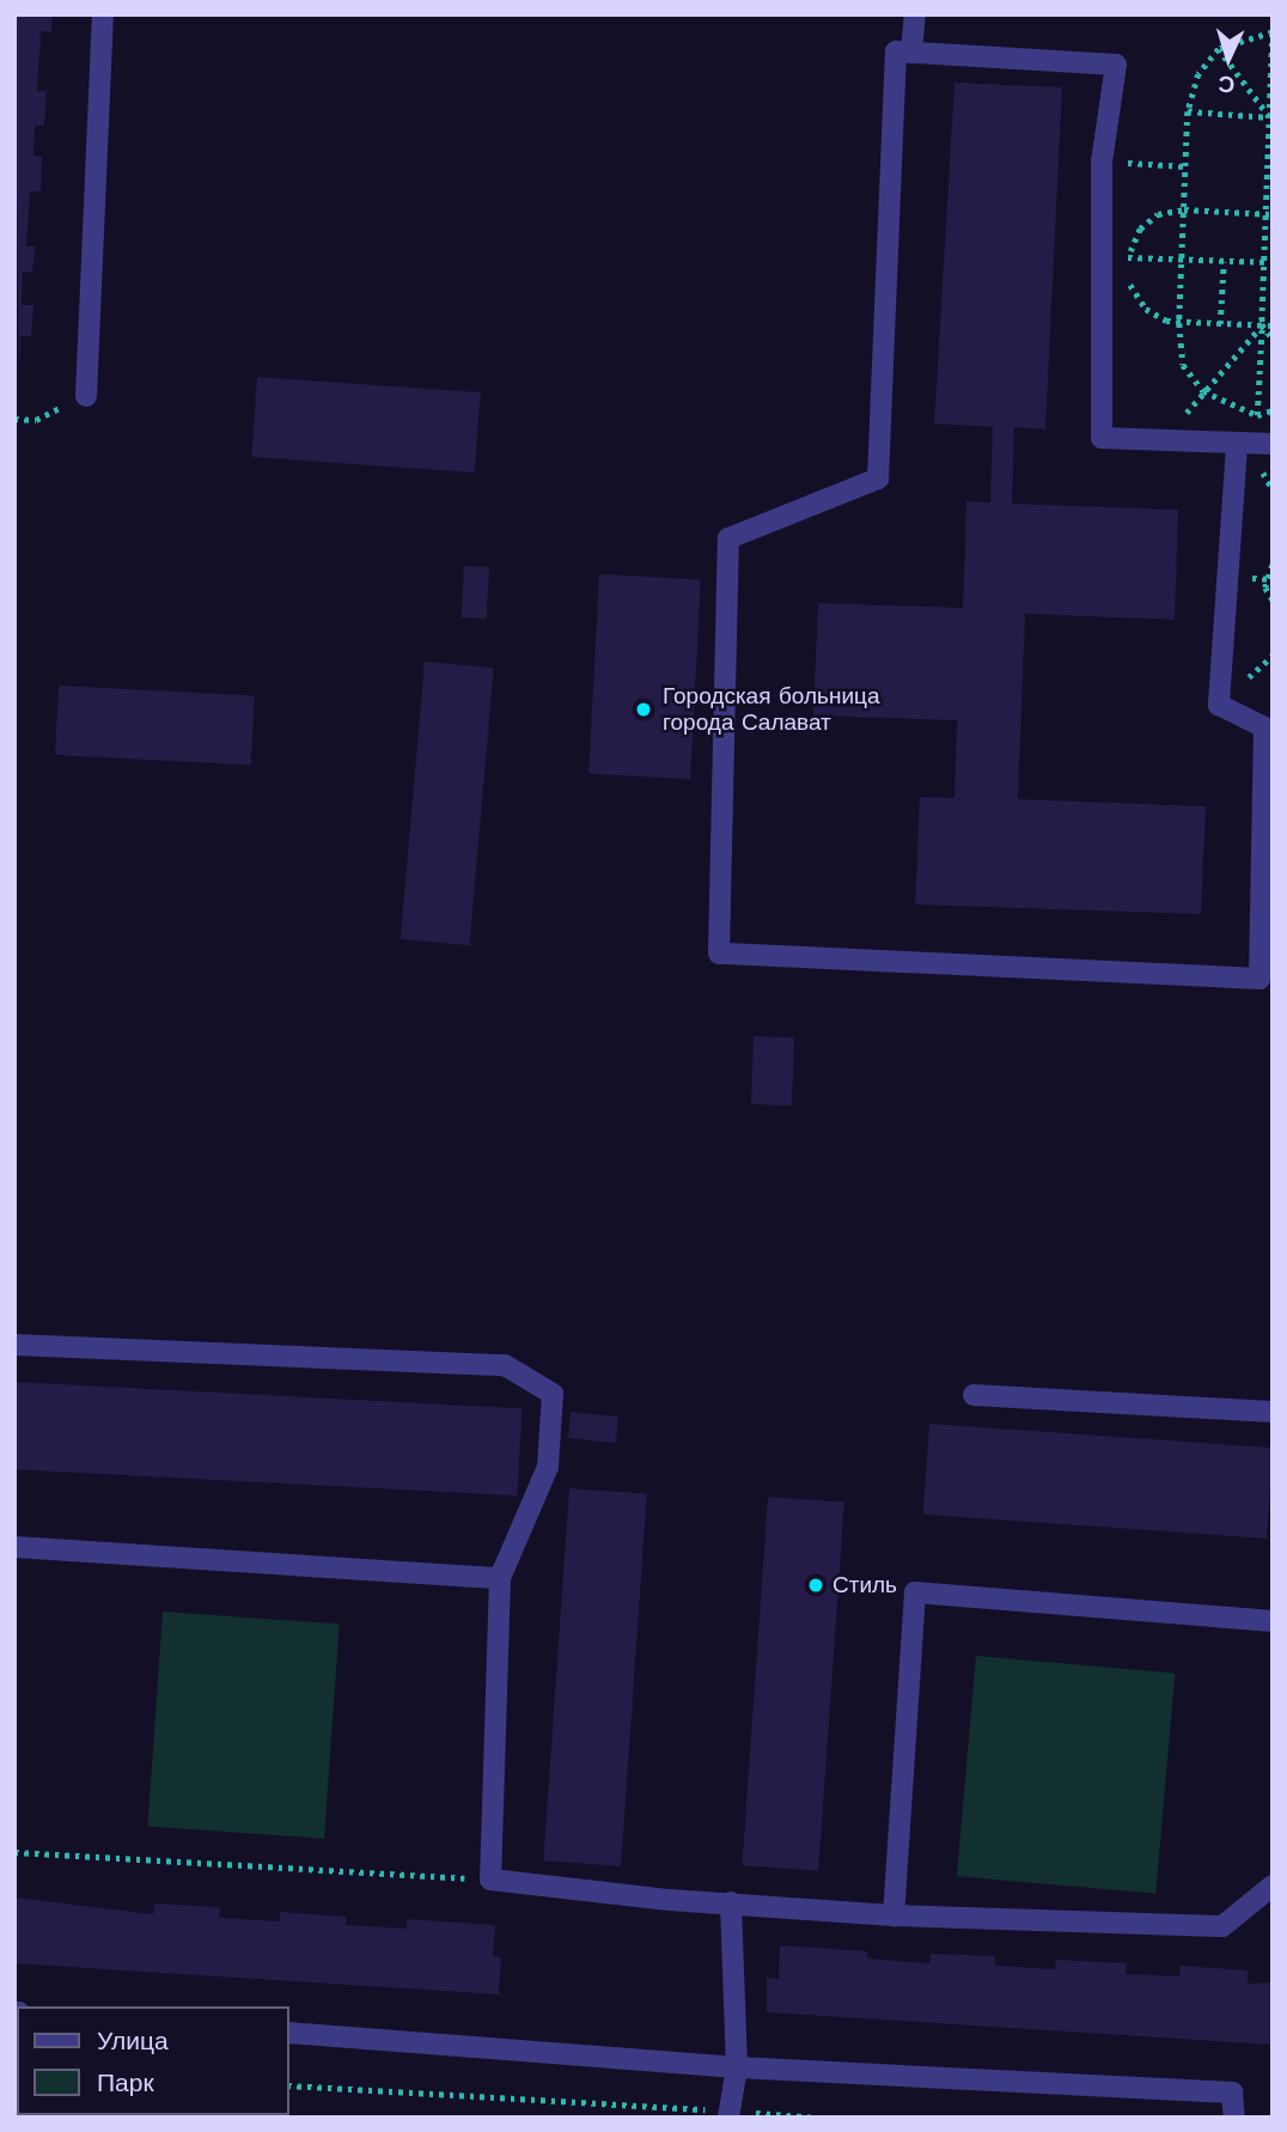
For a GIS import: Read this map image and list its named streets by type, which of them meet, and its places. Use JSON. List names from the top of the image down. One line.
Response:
{"places":["Городская больница города Салават","Стиль"],"legend":["Улица","Парк"],"north":"bottom"}
